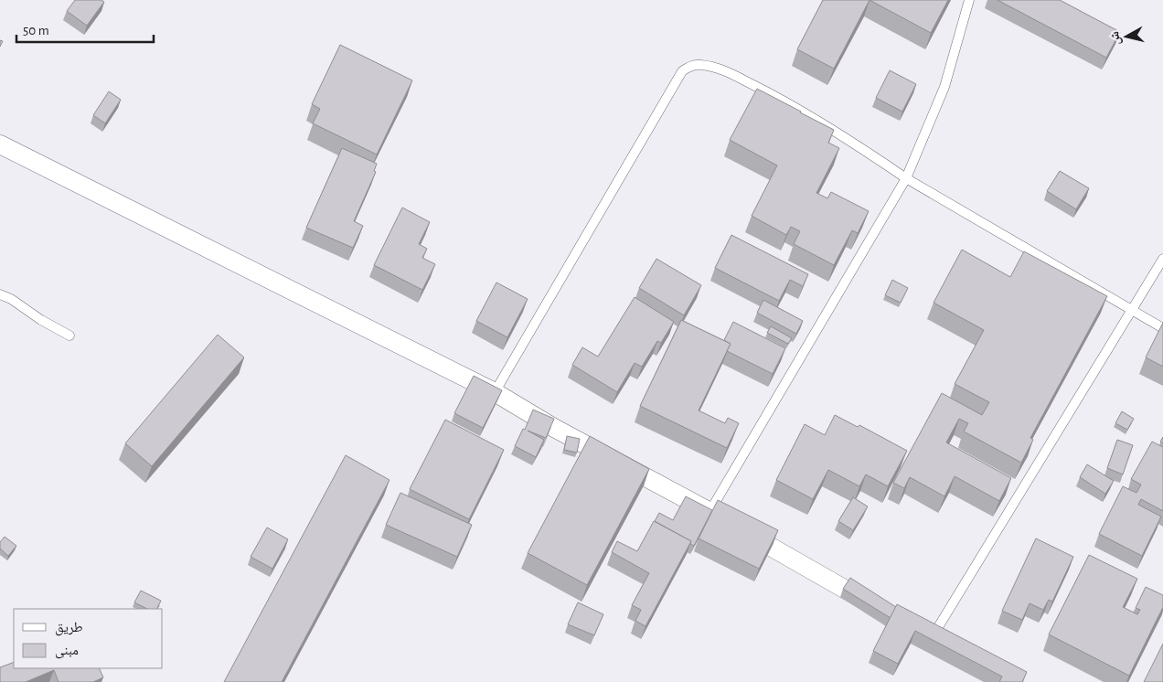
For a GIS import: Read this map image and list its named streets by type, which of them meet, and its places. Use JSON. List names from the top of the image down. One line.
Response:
{"legend":["طريق","مبنى"],"scale_bar":"50 m","north":"left"}
